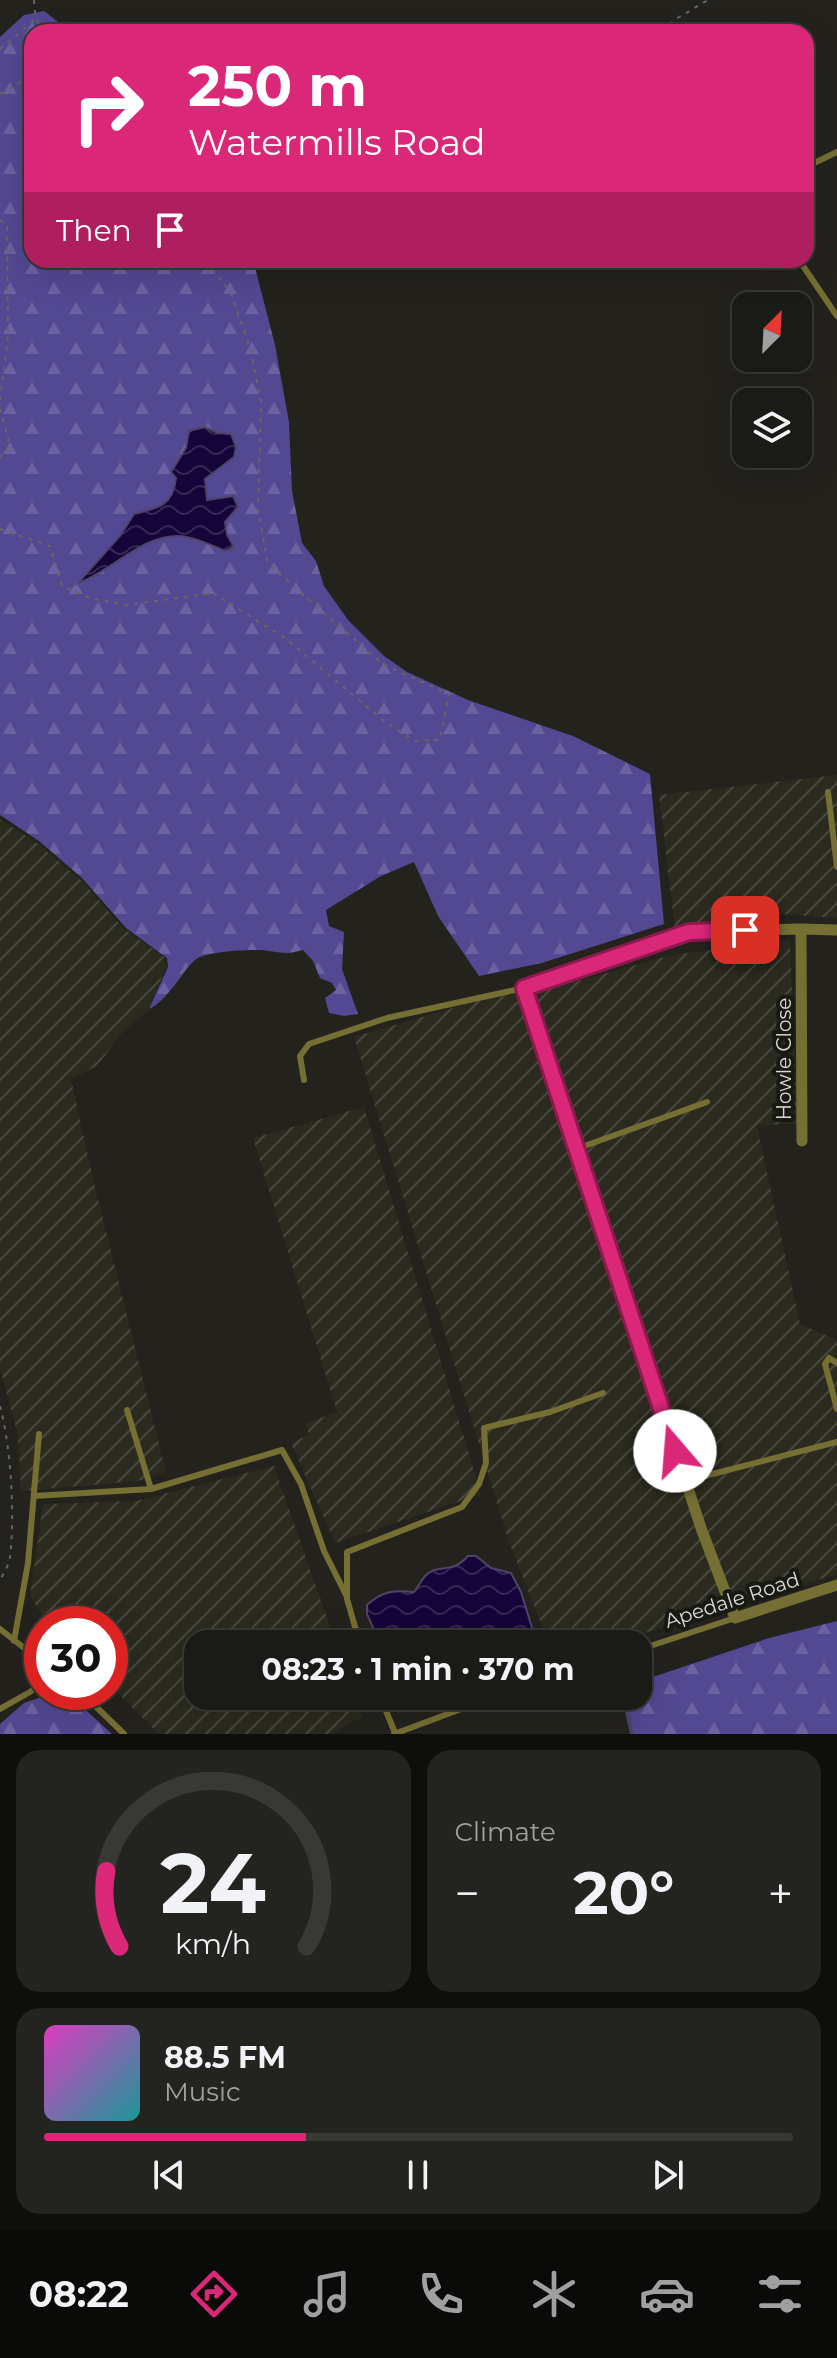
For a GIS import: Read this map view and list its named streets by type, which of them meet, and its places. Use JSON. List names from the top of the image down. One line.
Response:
{"streets":{"street":["Howle Close","Apedale Road"]},"north":"top right","page":{"turn":["250 m","Watermills Road"],"then":"Then","limit":"30","trip":"08:23 · 1 min · 370 m","tile":"Climate","heat":["−","20°","+"],"song":["88.5 FM","Music"],"tabs":"08:22","gauge":["24","km/h"]}}
